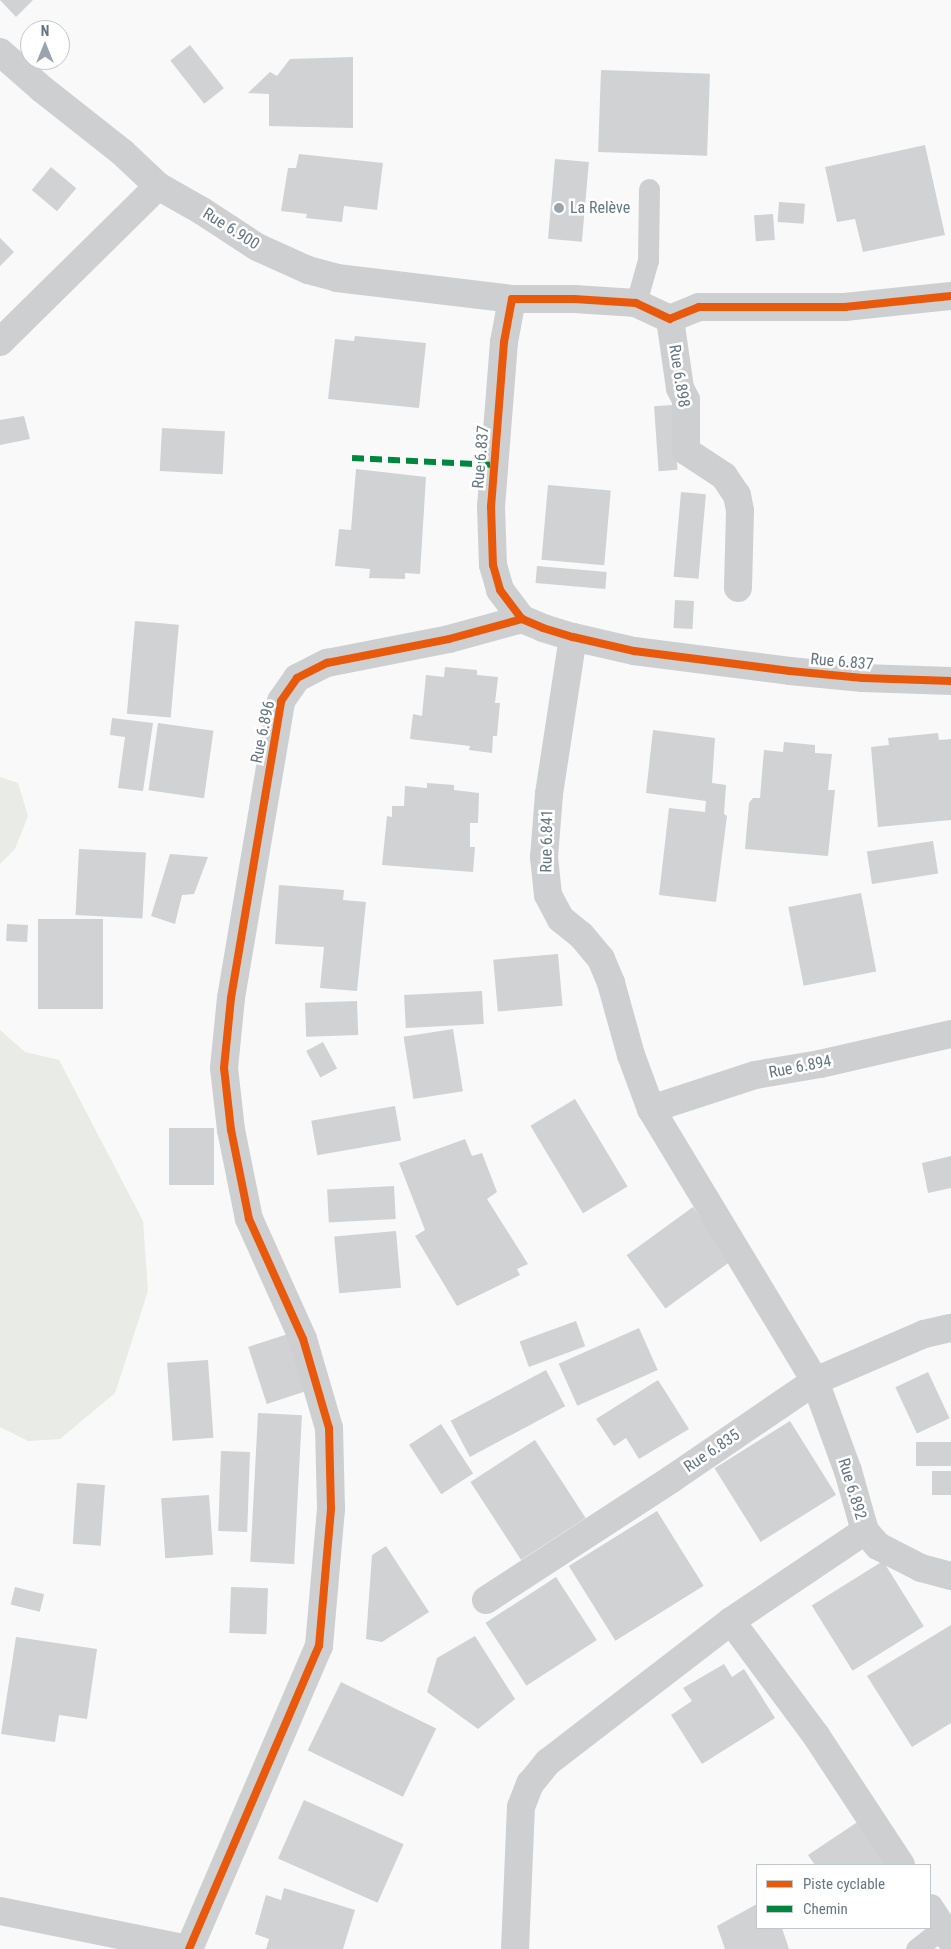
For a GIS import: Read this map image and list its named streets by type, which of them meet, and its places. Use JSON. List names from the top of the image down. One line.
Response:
{"streets":{"street":["Rue 6.900","Rue 6.898","Rue 6.837","Rue 6.896","Rue 6.841","Rue 6.894","Rue 6.835","Rue 6.892"]},"crossings":[["Rue 6.900","Rue 6.837"],["Rue 6.837","Rue 6.896"],["Rue 6.837","Rue 6.841"],["Rue 6.841","Rue 6.894"],["Rue 6.841","Rue 6.835"],["Rue 6.841","Rue 6.892"],["Rue 6.835","Rue 6.892"]],"places":["La Relève"],"legend":["Piste cyclable","Chemin"],"north":"top"}
